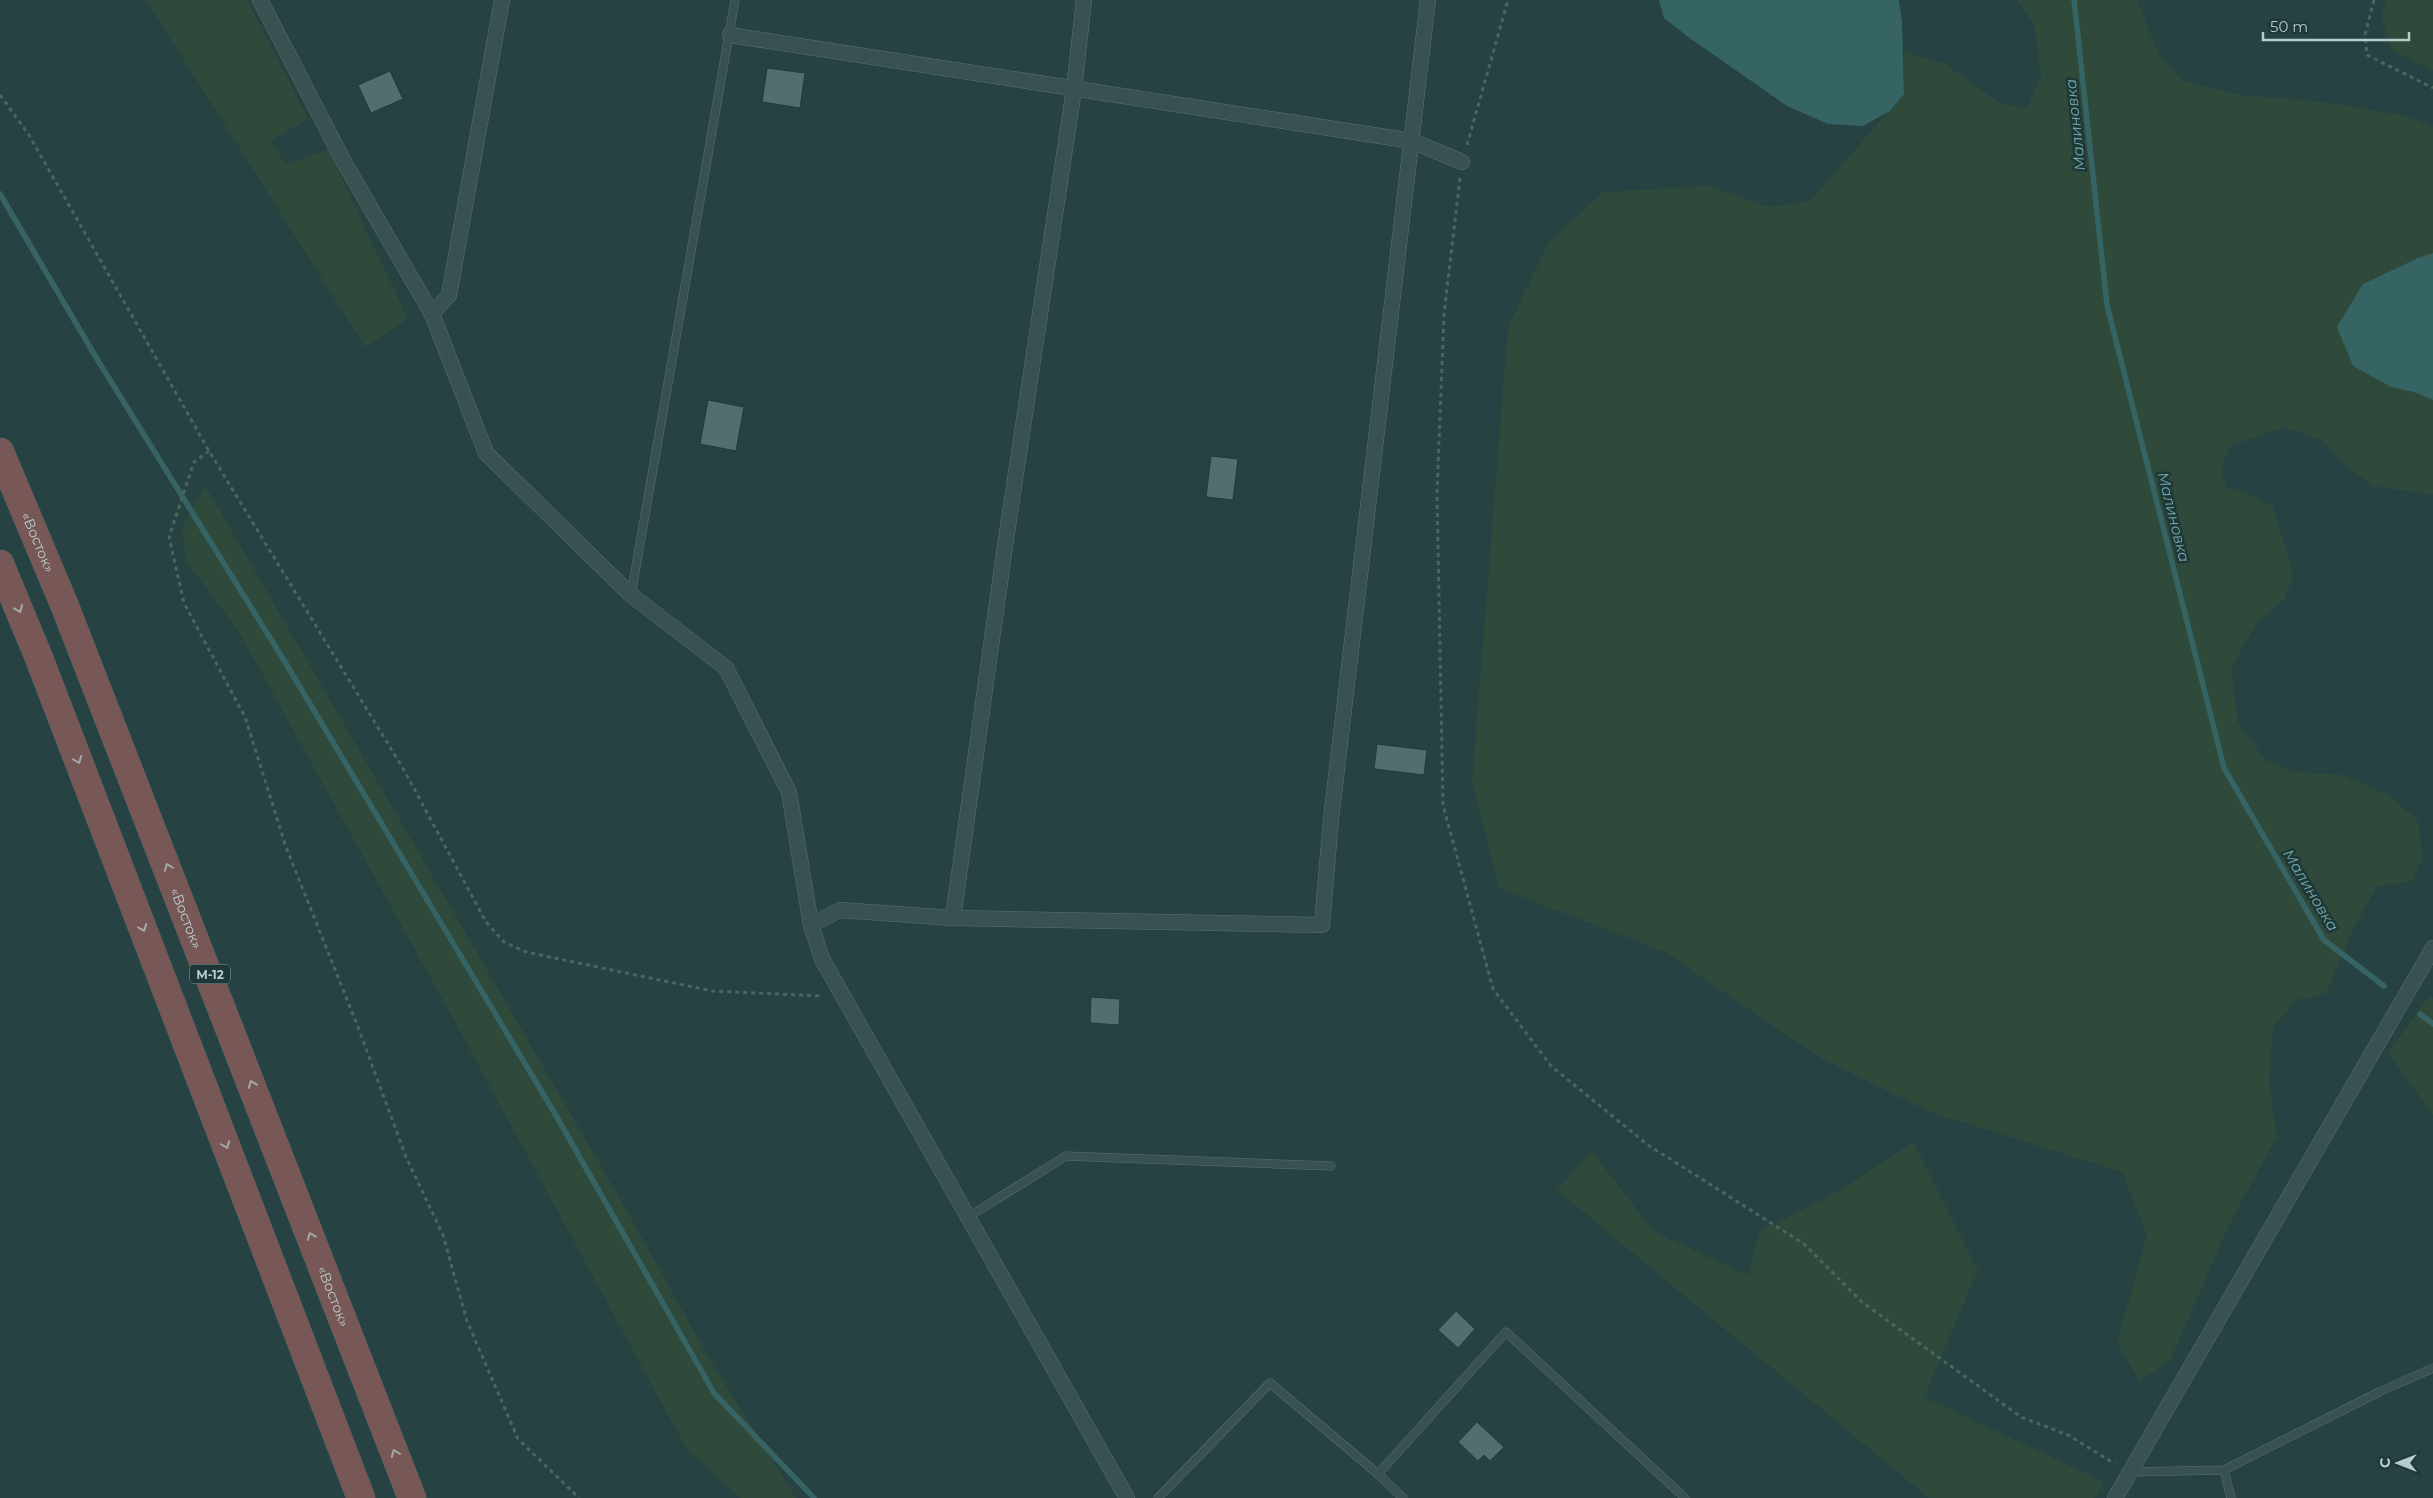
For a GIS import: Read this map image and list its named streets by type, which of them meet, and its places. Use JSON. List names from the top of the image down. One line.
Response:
{"streets":{"highway":["«Восток»","М-12"]},"water":["Малиновка"],"scale_bar":"50 m","north":"left"}
